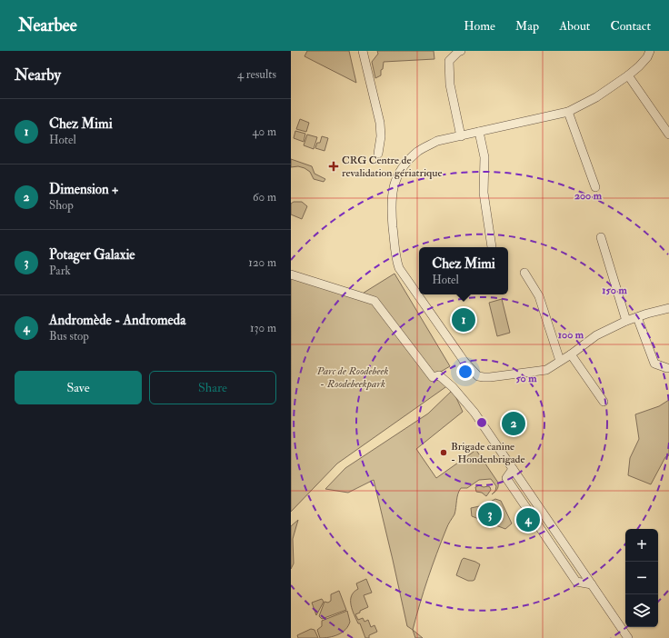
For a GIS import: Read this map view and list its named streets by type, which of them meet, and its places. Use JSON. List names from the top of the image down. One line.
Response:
{"parks":["Parc de Roodebeek - Roodebeekpark"],"places":{"health":["CRG Centre de revalidation gériatrique"],"other":["Brigade canine - Hondenbrigade"]},"page":{"header":"Nearbee","nav":["Home","Map","About","Contact"],"heading":["Nearby","4 results"],"list":[{"mark":"1","name":"Chez Mimi","note":"Hotel","value":"40 m"},{"mark":"2","name":"Dimension +","note":"Shop","value":"60 m"},{"mark":"3","name":"Potager Galaxie","note":"Park","value":"120 m"},{"mark":"4","name":"Andromède - Andromeda","note":"Bus stop","value":"130 m"}],"popup":["Chez Mimi","Hotel"],"pins":["1","2","3","4"],"buttons":["Save","Share"],"map_buttons":["+","−"]},"rings":["200 m","150 m","100 m","50 m"]}
